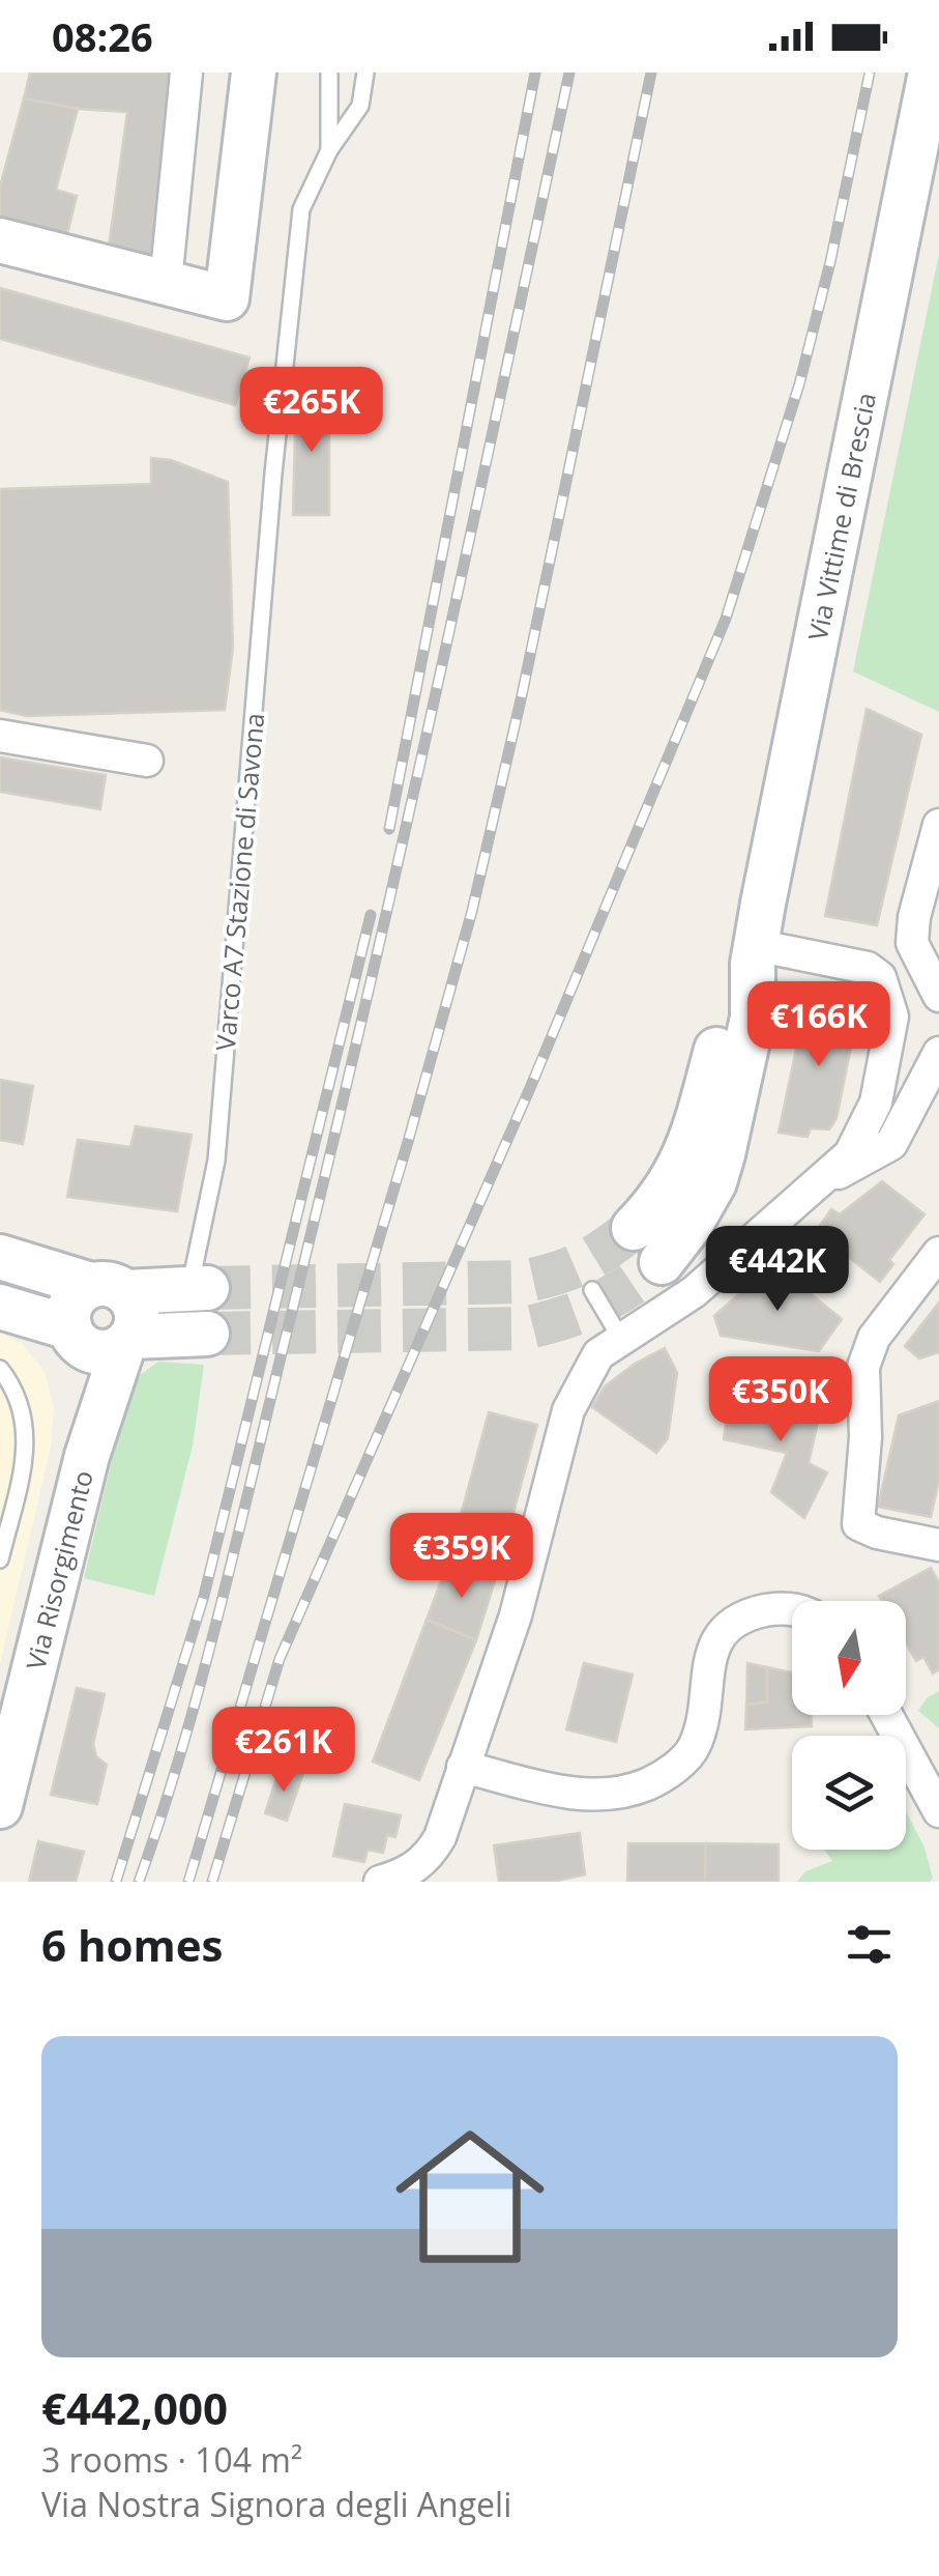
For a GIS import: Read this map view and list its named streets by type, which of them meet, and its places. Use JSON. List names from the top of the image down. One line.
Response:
{"streets":{"street":["Via Vittime di Brescia","Via Risorgimento"],"lane":["Varco A7 Stazione di Savona"]},"north":"bottom","page":{"status":"08:26","price":["€265K","€166K","€442K","€350K","€359K","€261K"],"heading":"6 homes","list":[{"name":"€442,000","note":"3 rooms · 104 m² · Via Nostra Signora degli Angeli"}]}}
